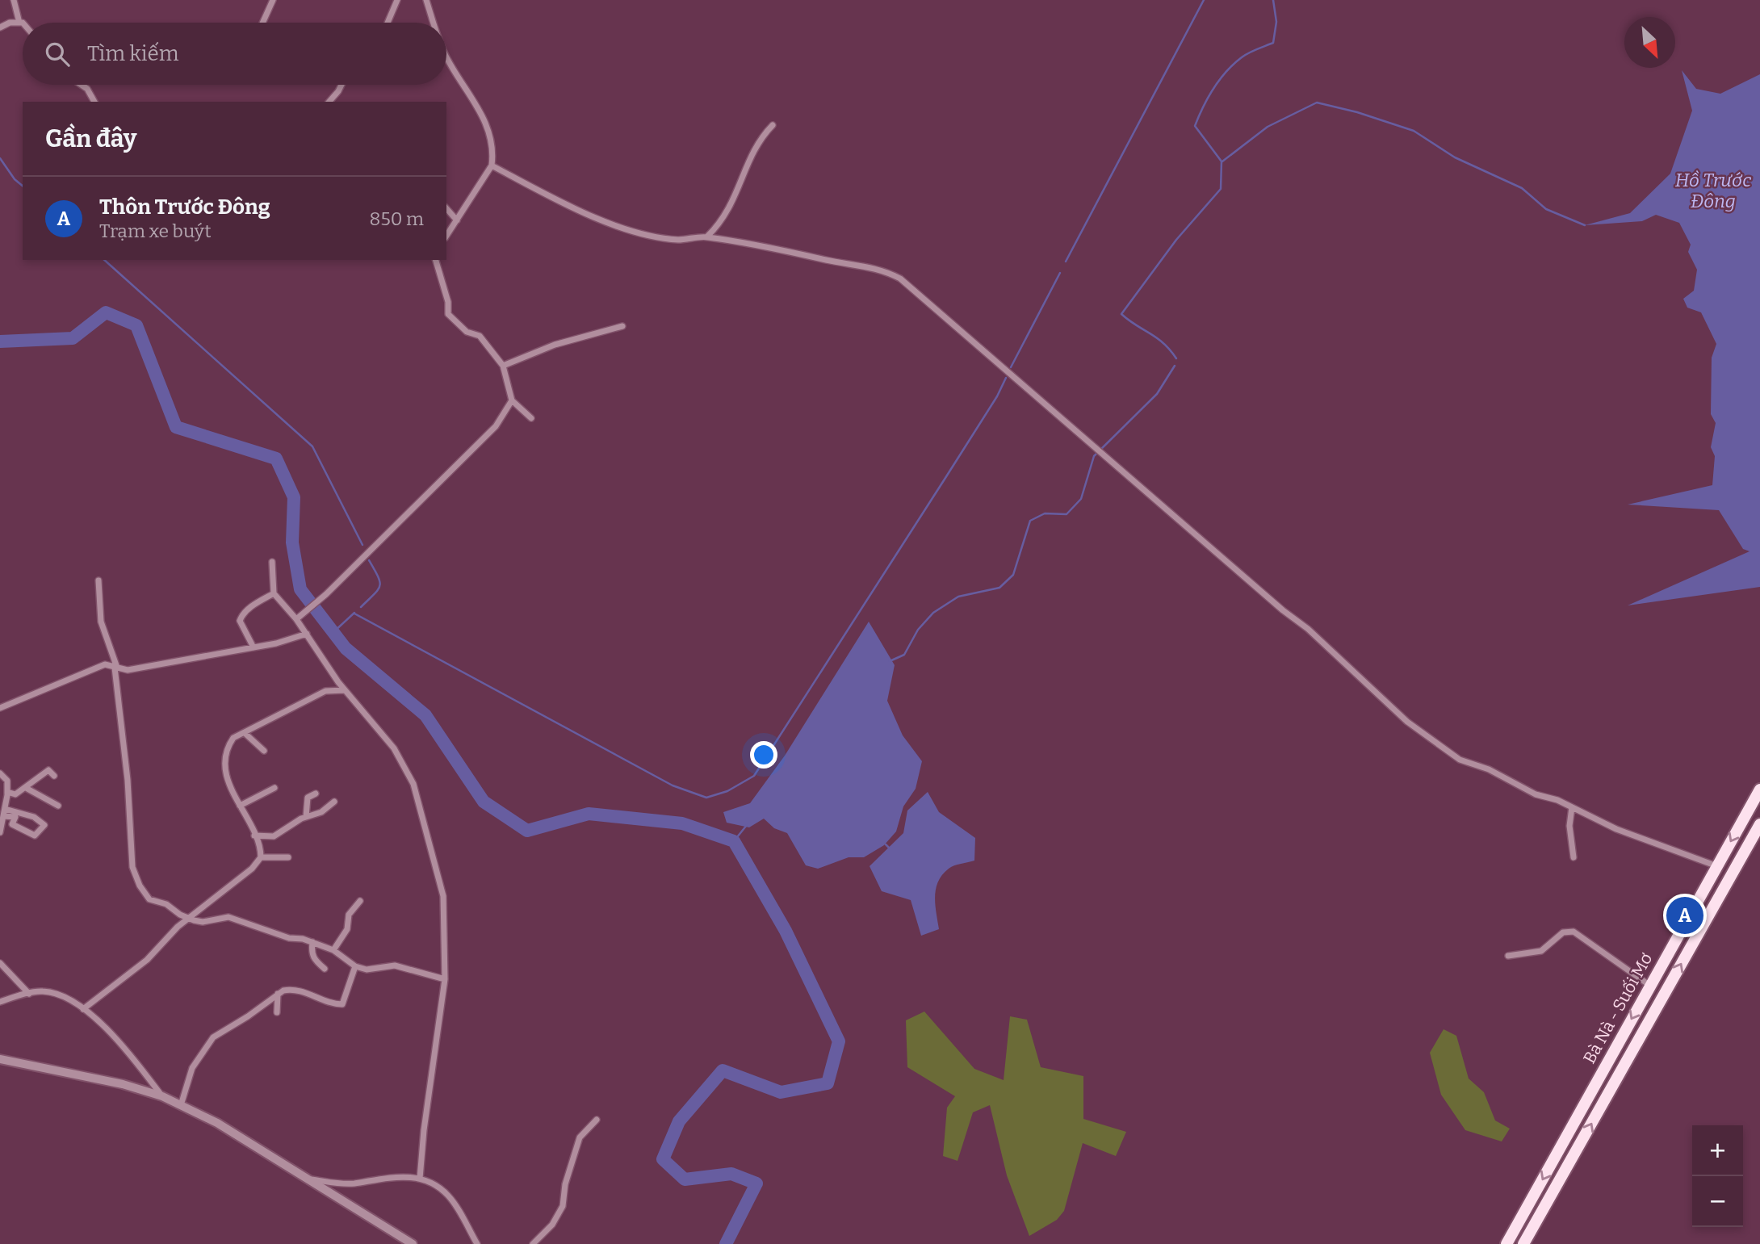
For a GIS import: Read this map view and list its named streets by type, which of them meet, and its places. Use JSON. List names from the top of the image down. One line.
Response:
{"streets":{"main road":["Bà Nà - Suối Mơ"]},"water":["Hồ Trước Đông"],"north":"bottom right","page":{"search":"Tìm kiếm","heading":"Gần đây","list":[{"mark":"A","name":"Thôn Trước Đông","note":"Trạm xe buýt","value":"850 m"}],"pins":"A","map_buttons":["+","−"]}}
